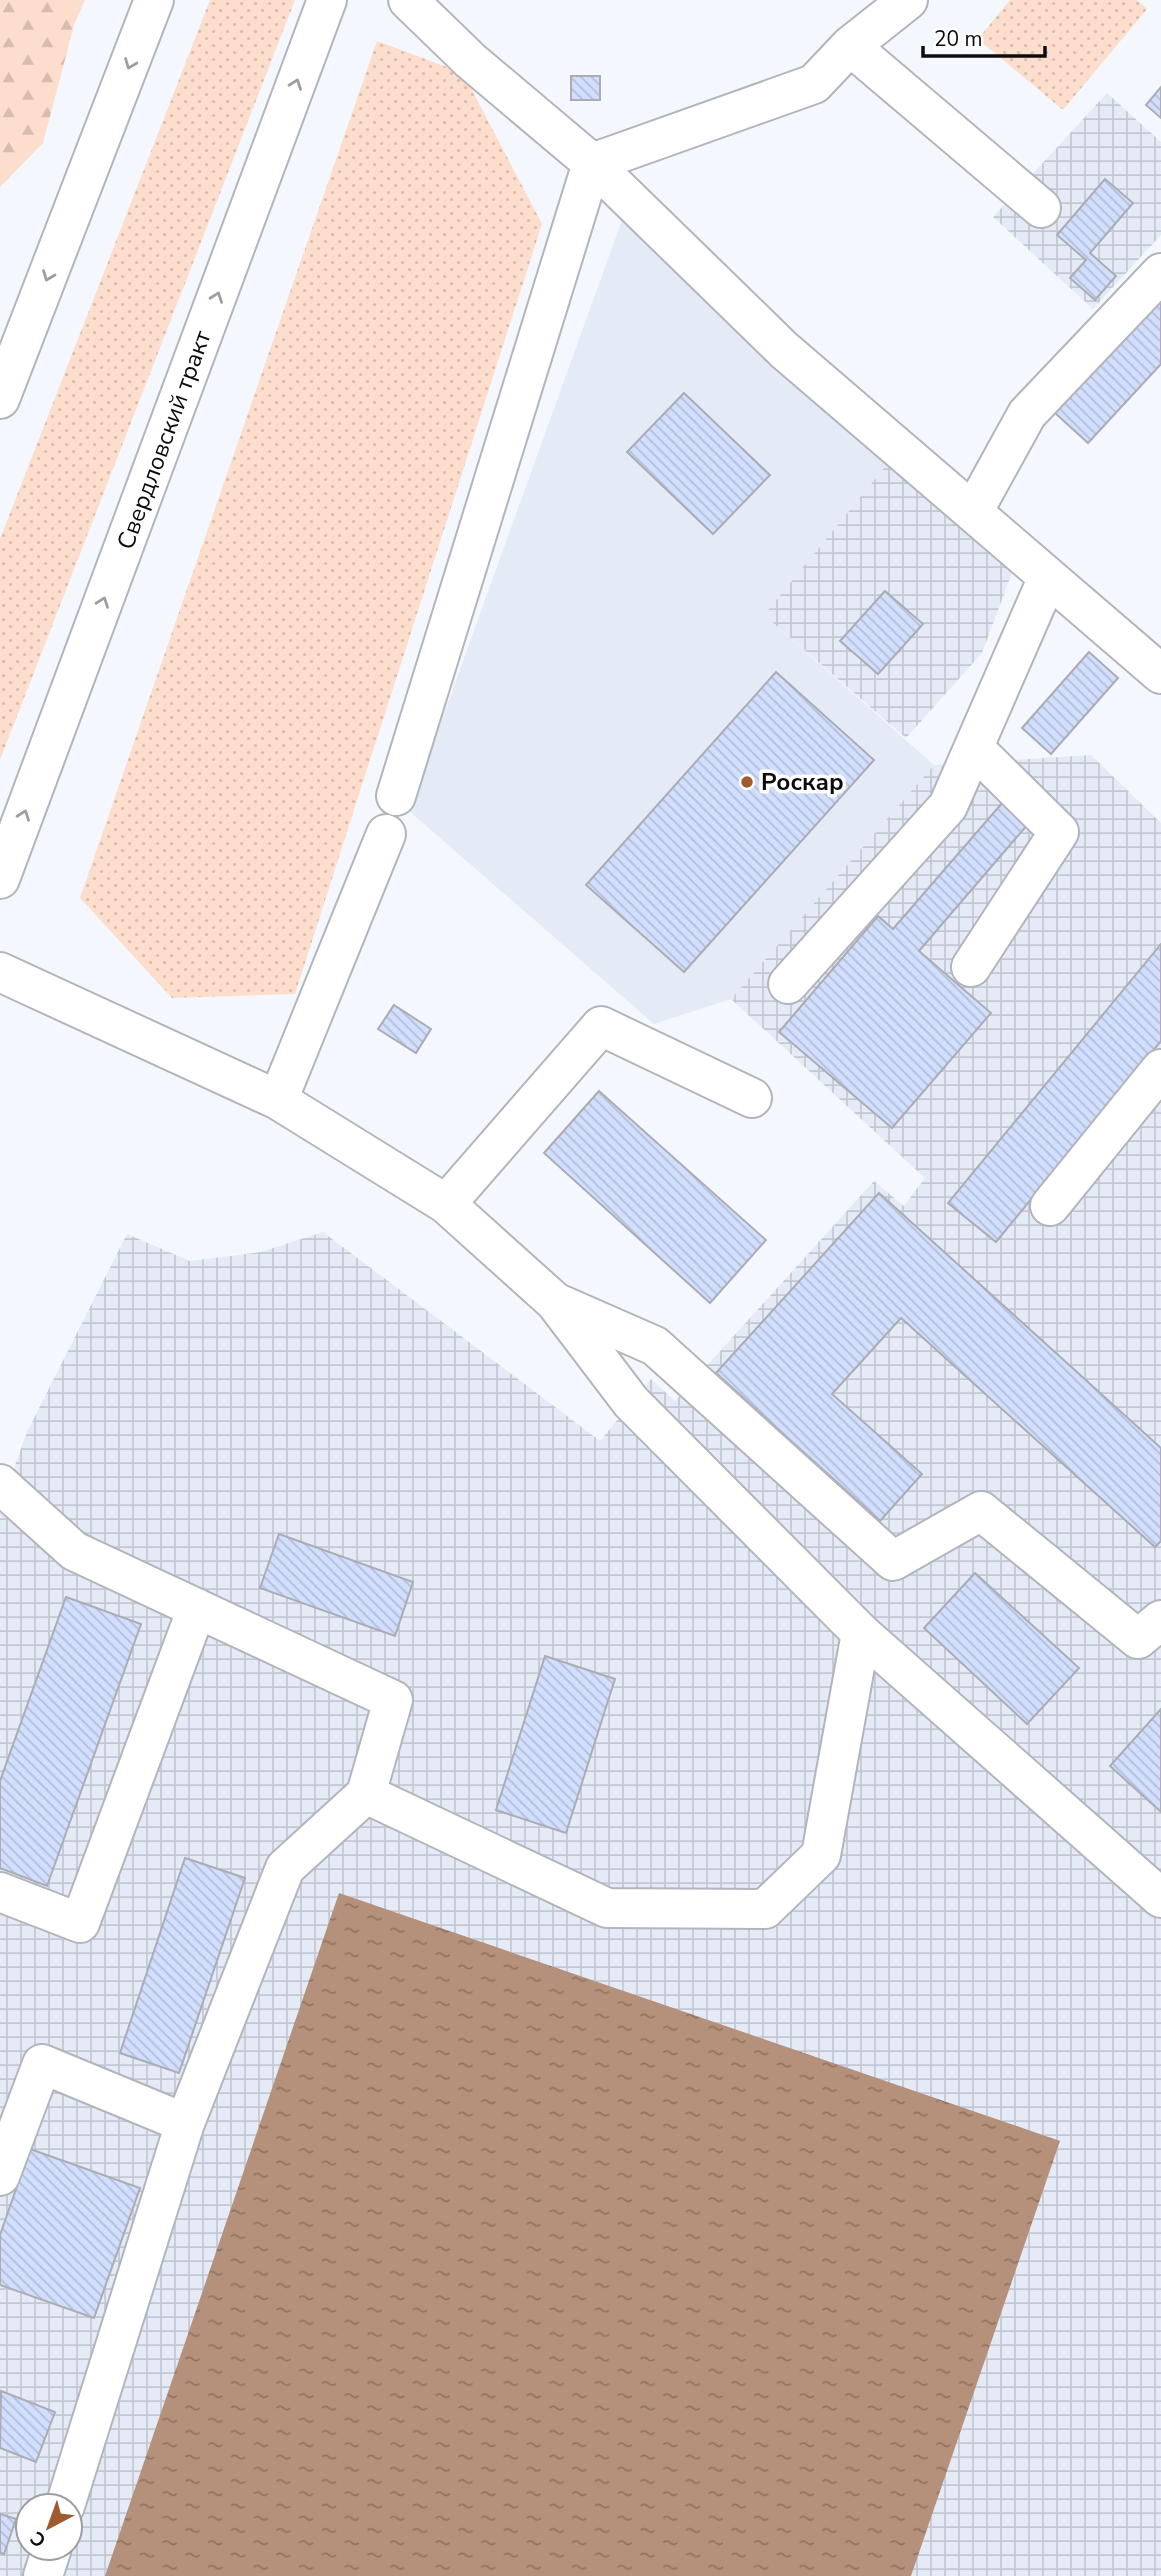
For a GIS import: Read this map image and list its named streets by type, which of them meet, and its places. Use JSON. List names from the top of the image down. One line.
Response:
{"streets":{"main road":["Свердловский тракт"]},"places":["Роскар"],"scale_bar":"20 m","north":"bottom left"}
